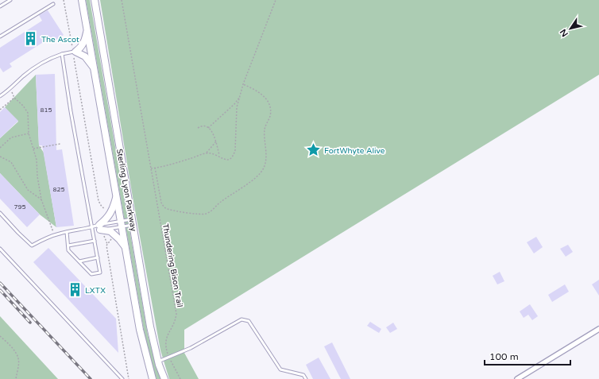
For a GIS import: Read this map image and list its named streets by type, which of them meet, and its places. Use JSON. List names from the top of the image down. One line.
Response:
{"streets":{"main road":["Sterling Lyon Parkway"],"path":["Thundering Bison Trail"]},"places":{"building":["The Ascot","LXTX"],"place":["FortWhyte Alive"]},"house_numbers":["815","825","795"],"scale_bar":"100 m","north":"bottom left"}
